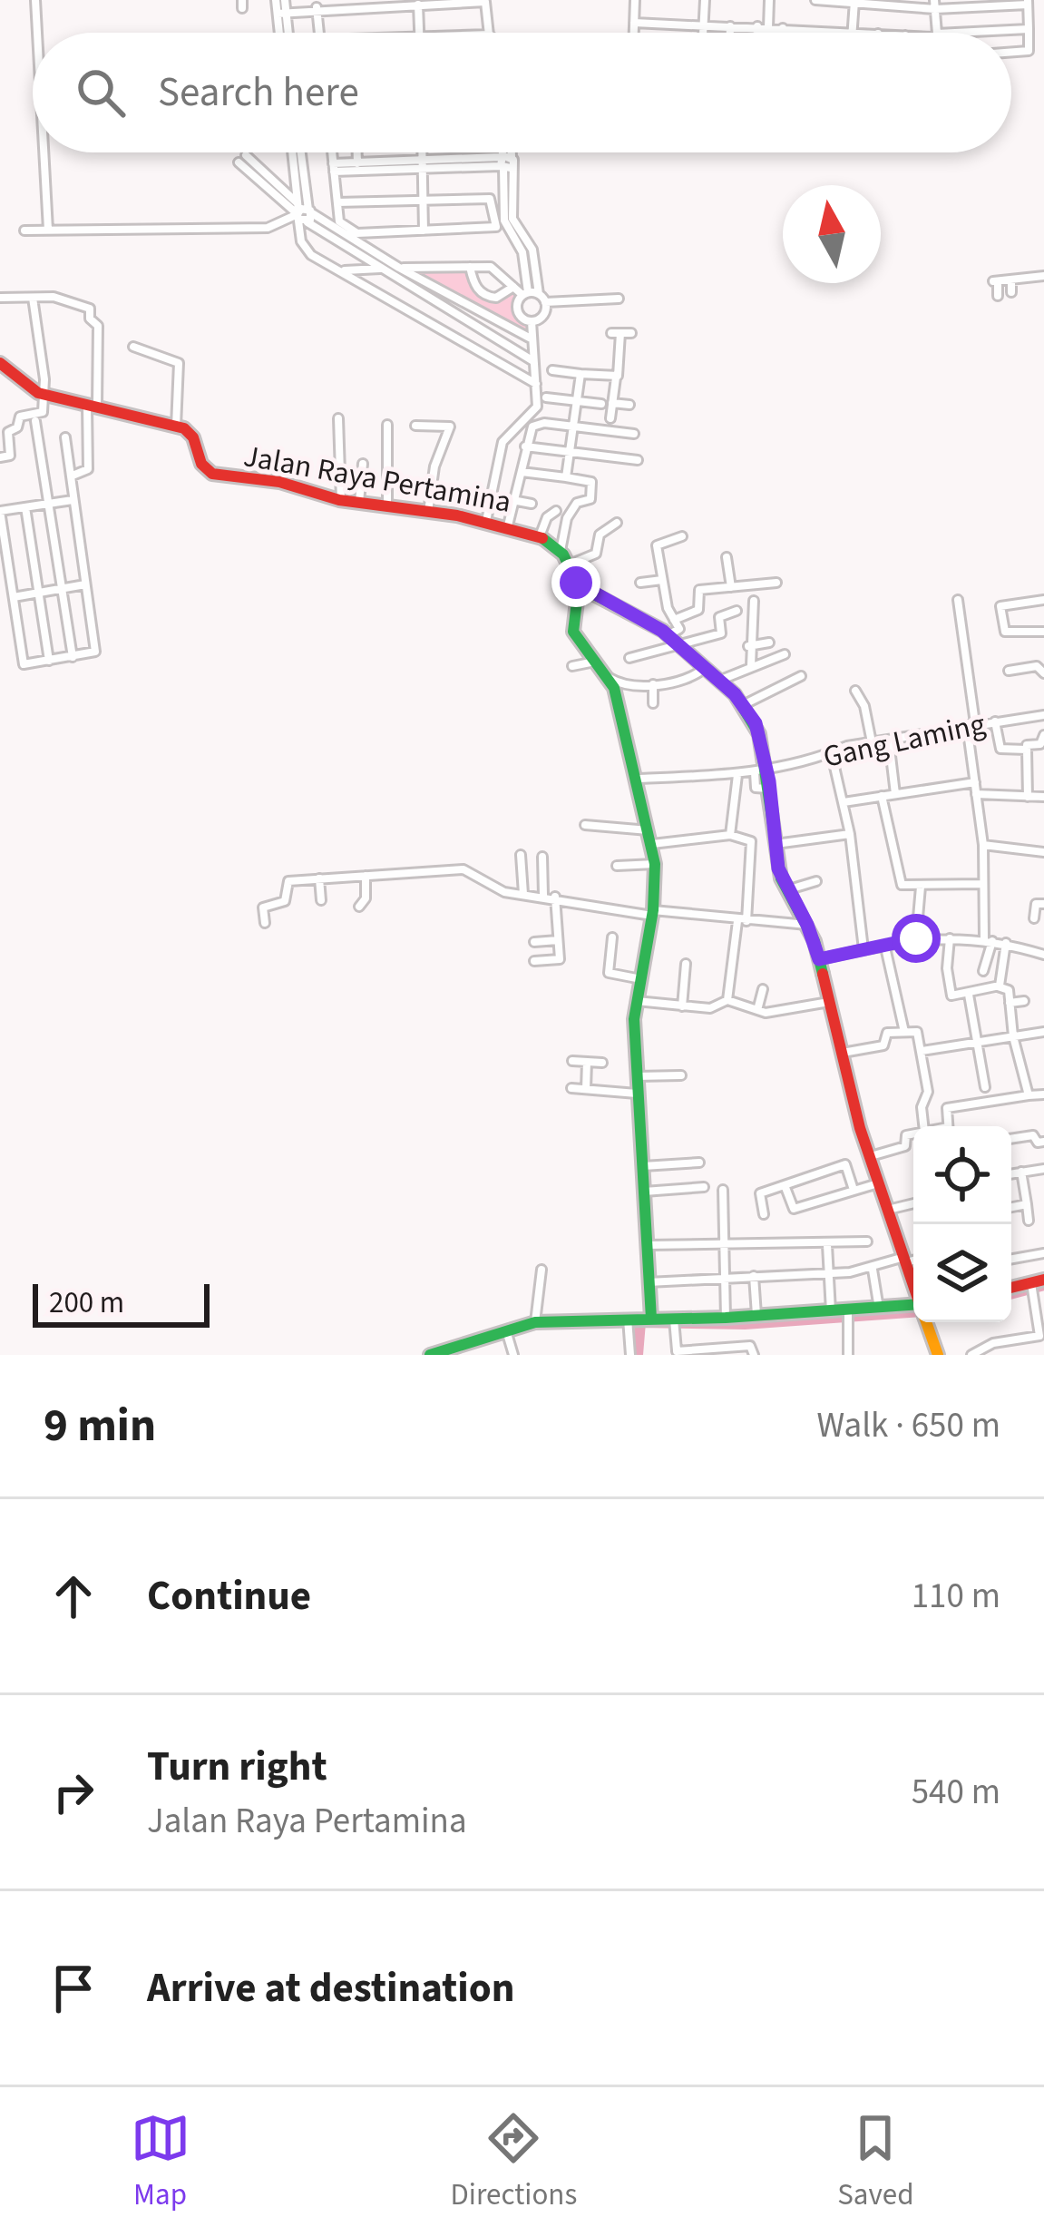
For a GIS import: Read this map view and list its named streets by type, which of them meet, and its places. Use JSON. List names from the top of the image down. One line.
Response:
{"streets":{"main road":["Jalan Raya Pertamina"],"street":["Gang Laming"]},"scale_bar":"200 m","north":"top","page":{"search":"Search here","scale":"200 m","heading":["9 min","Walk · 650 m"],"list":[["Continue","110 m"],["Turn right","Jalan Raya Pertamina","540 m"],"Arrive at destination"],"nav":["Map","Directions","Saved"]}}
